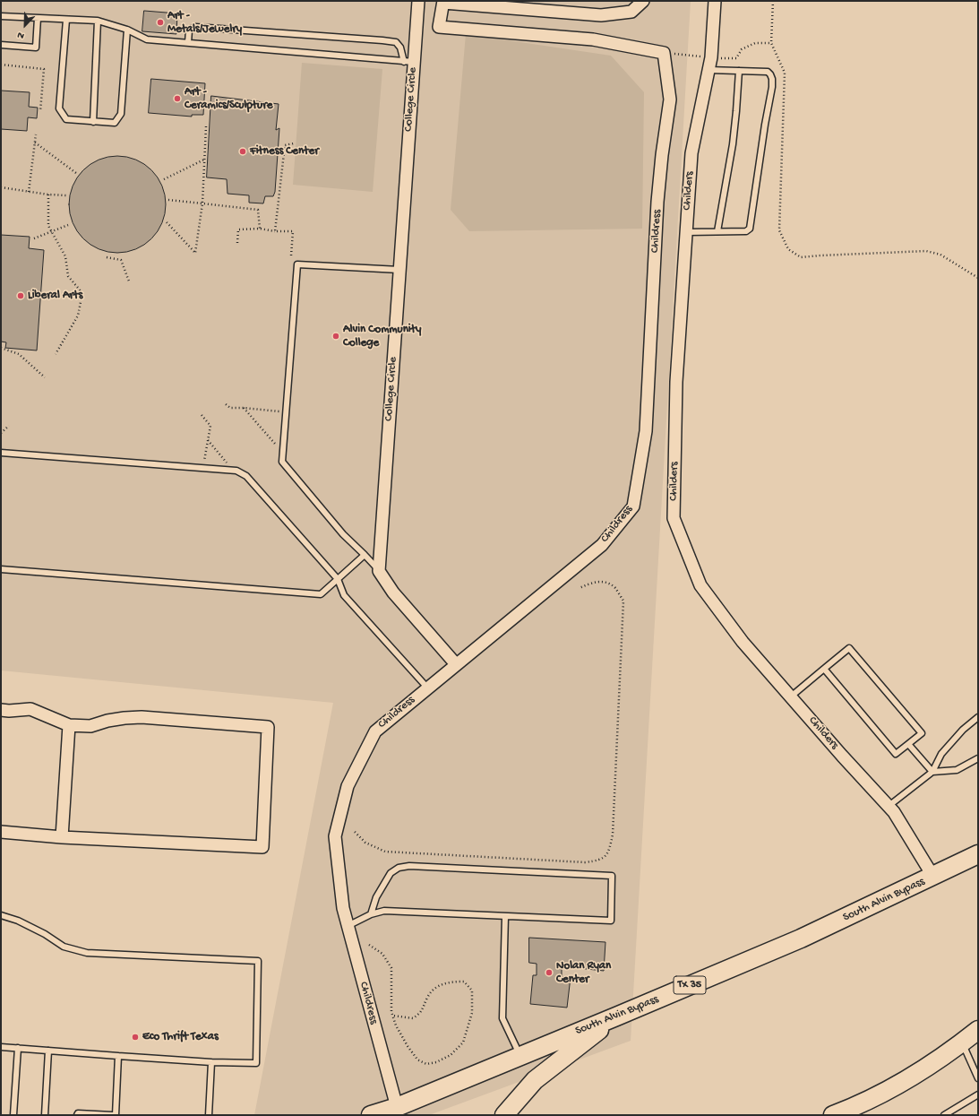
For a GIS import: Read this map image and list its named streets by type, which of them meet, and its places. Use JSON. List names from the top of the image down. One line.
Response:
{"streets":{"main road":["South Alvin Bypass","TX 35"],"street":["College Circle","Childers","Childress"]},"crossings":[["Childers","South Alvin Bypass"],["Childress","South Alvin Bypass"]],"places":["Art - Metals/Jewelry","Art - Ceramics/Sculpture","Fitness Center","Liberal Arts","Alvin Community College","Nolan Ryan Center","Eco Thrift Texas"],"north":"bottom left"}
